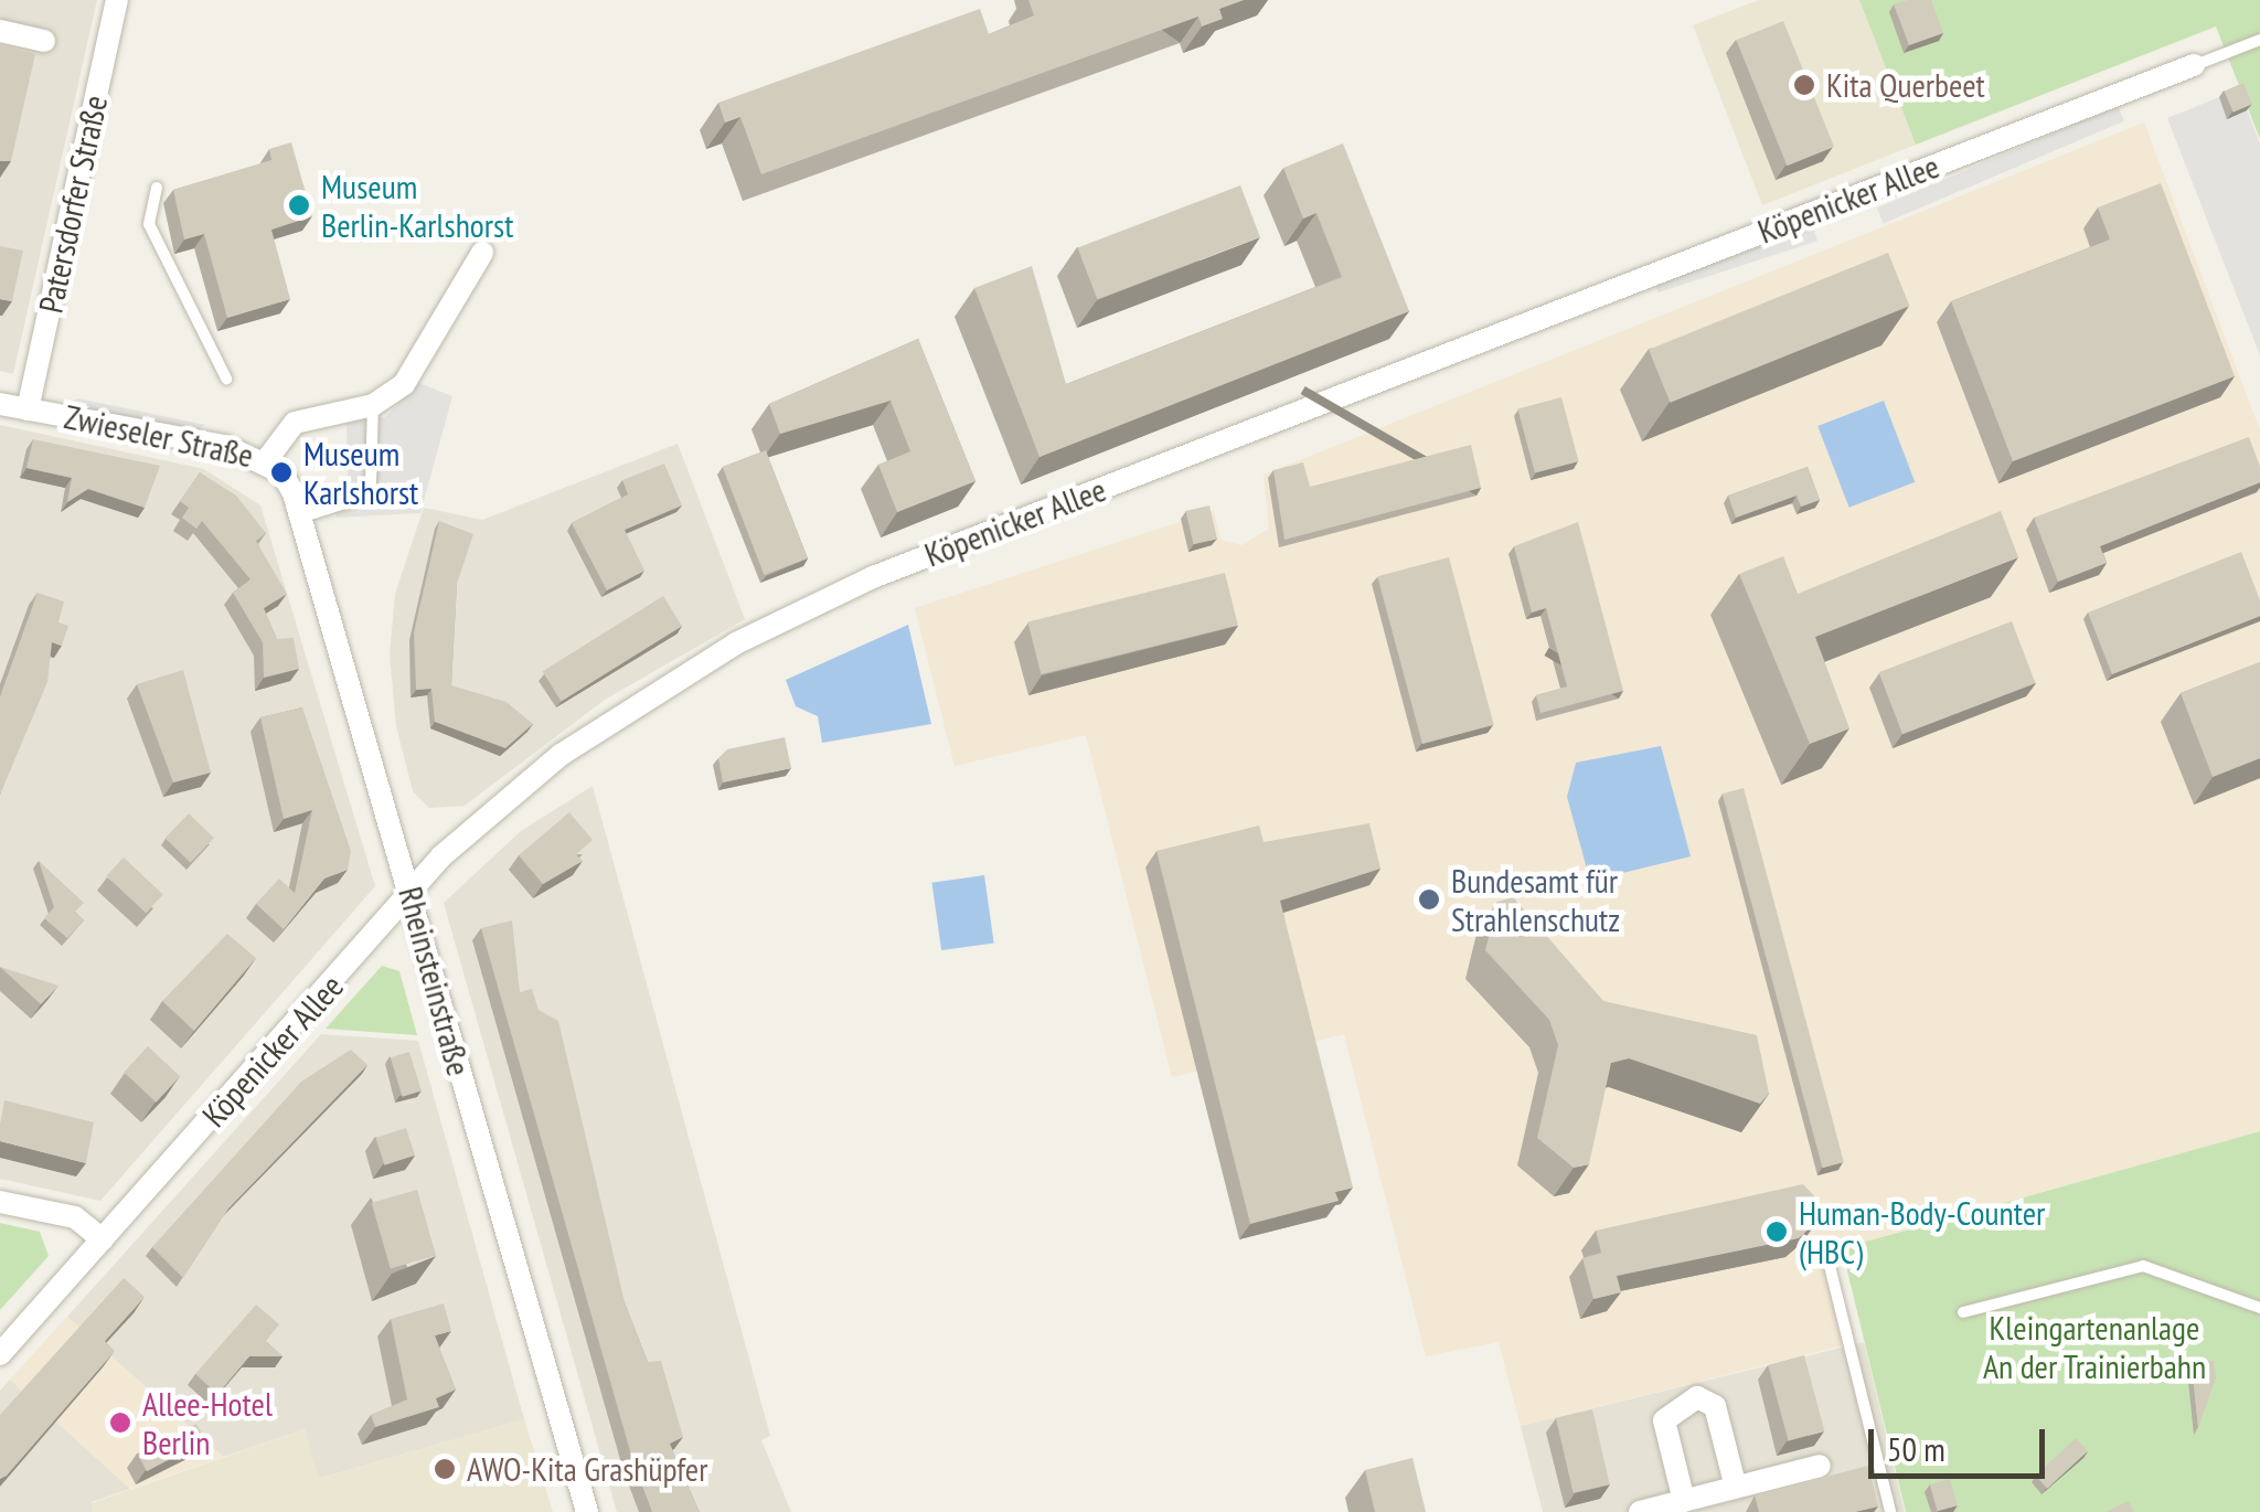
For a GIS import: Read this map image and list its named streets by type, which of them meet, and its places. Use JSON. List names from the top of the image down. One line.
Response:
{"streets":{"street":["Köpenicker Allee","Patersdorfer Straße","Zwieseler Straße","Rheinsteinstraße"]},"crossings":[["Köpenicker Allee","Rheinsteinstraße"],["Patersdorfer Straße","Zwieseler Straße"],["Zwieseler Straße","Rheinsteinstraße"]],"parks":["Kleingartenanlage An der Trainierbahn"],"places":["Kita Querbeet","Museum Berlin-Karlshorst","Museum Karlshorst","Bundesamt für Strahlenschutz","Human-Body-Counter (HBC)","Allee-Hotel Berlin","AWO-Kita Grashüpfer"],"scale_bar":"50 m"}
